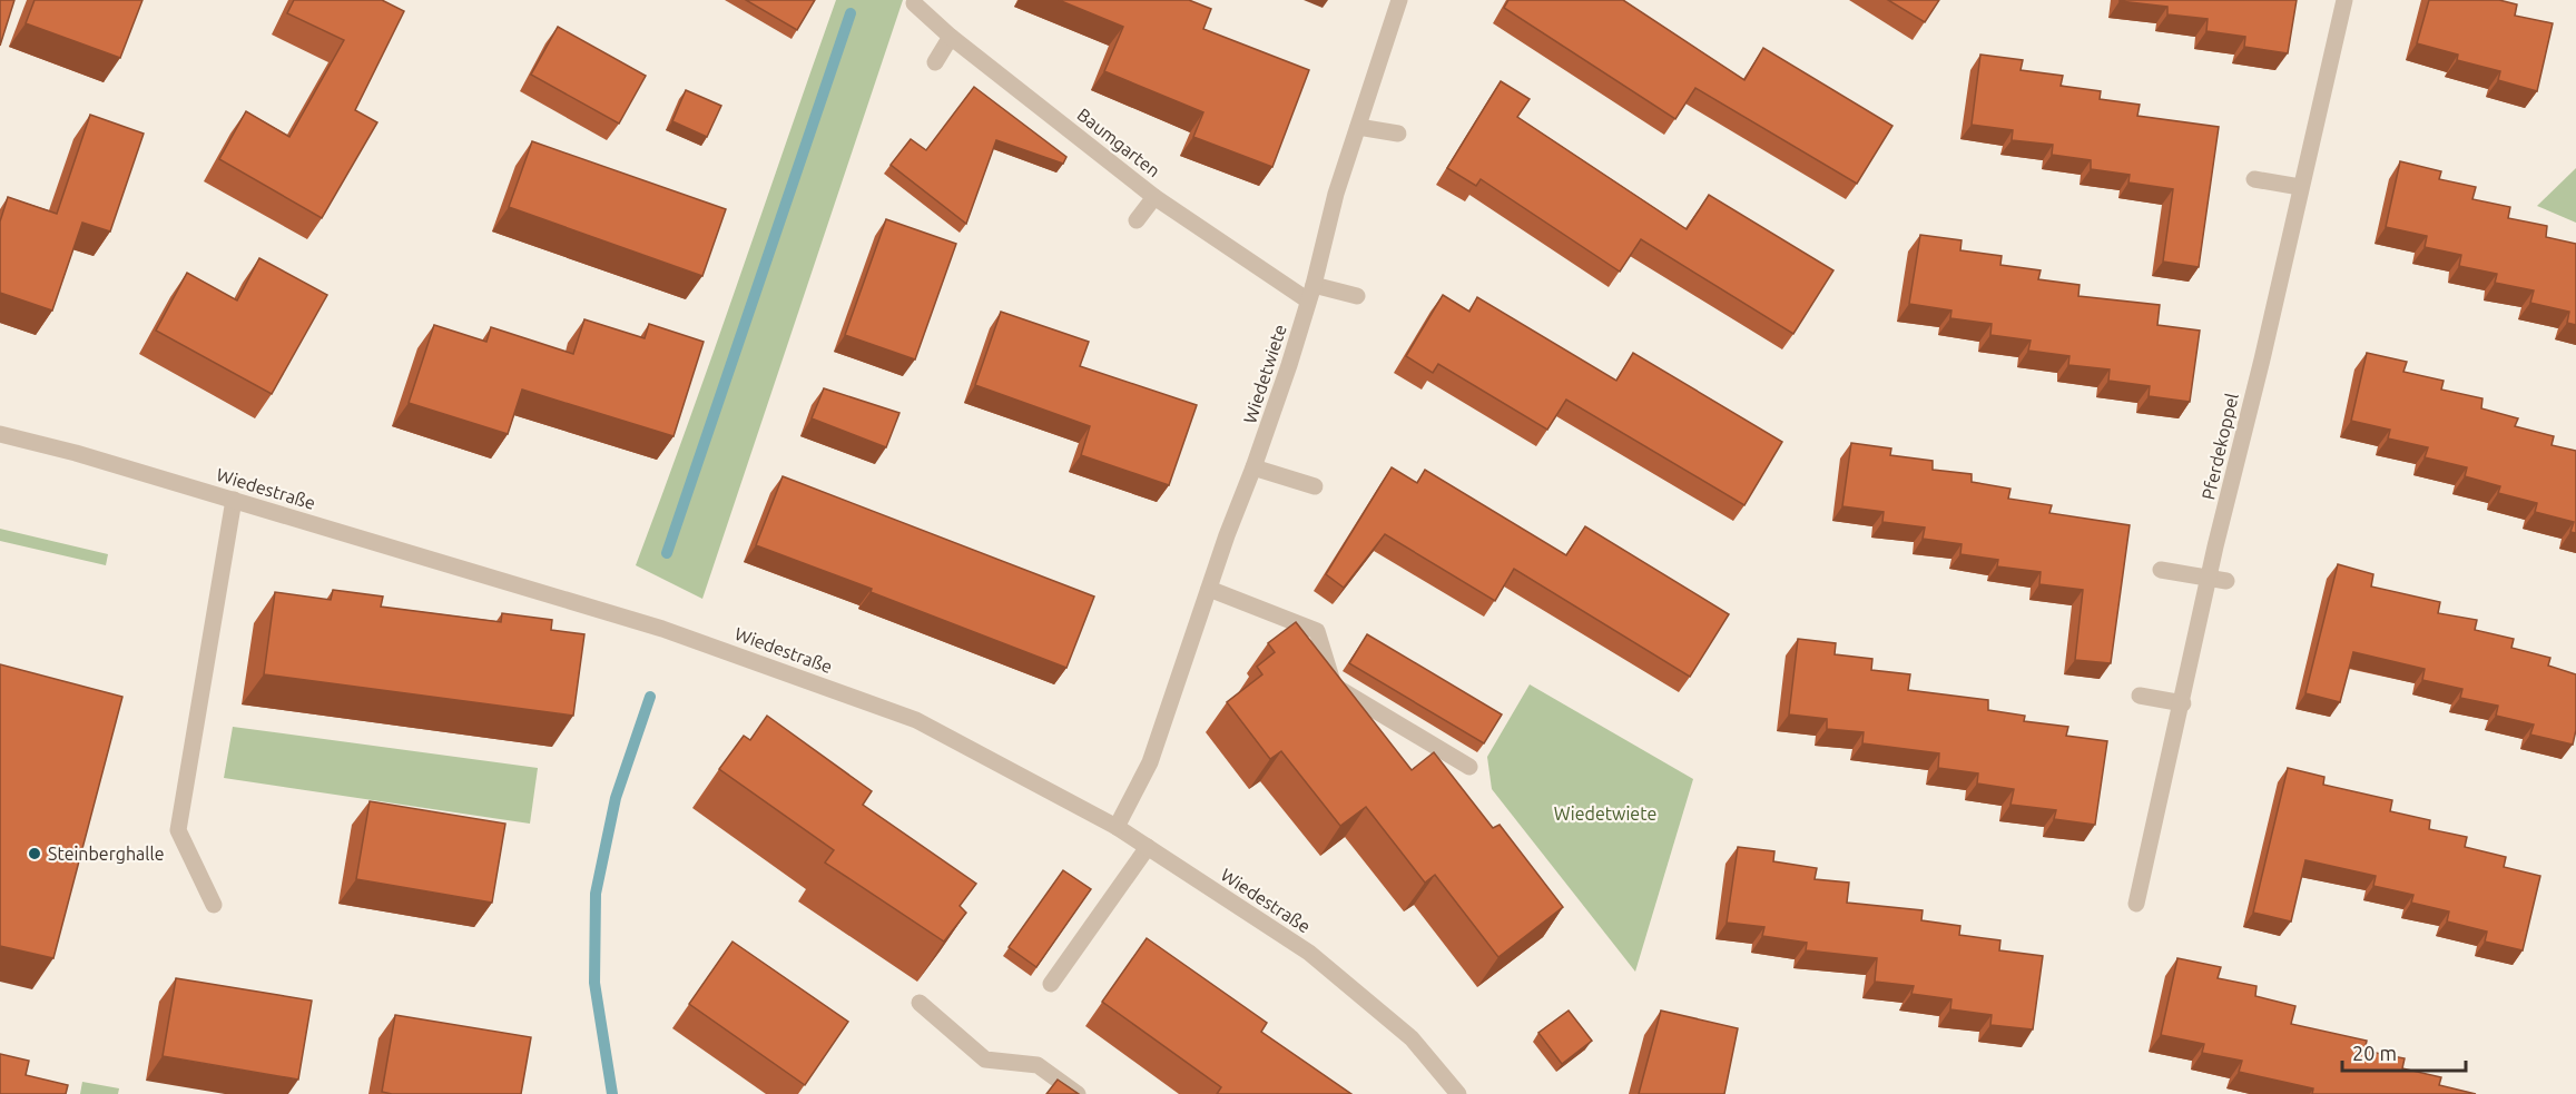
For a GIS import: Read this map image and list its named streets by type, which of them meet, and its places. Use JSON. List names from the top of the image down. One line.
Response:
{"streets":{"street":["Baumgarten","Wiedetwiete","Pferdekoppel","Wiedestraße"]},"crossings":[["Baumgarten","Wiedetwiete"],["Wiedetwiete","Wiedestraße"]],"parks":["Wiedetwiete"],"places":["Steinberghalle"],"scale_bar":"20 m"}
